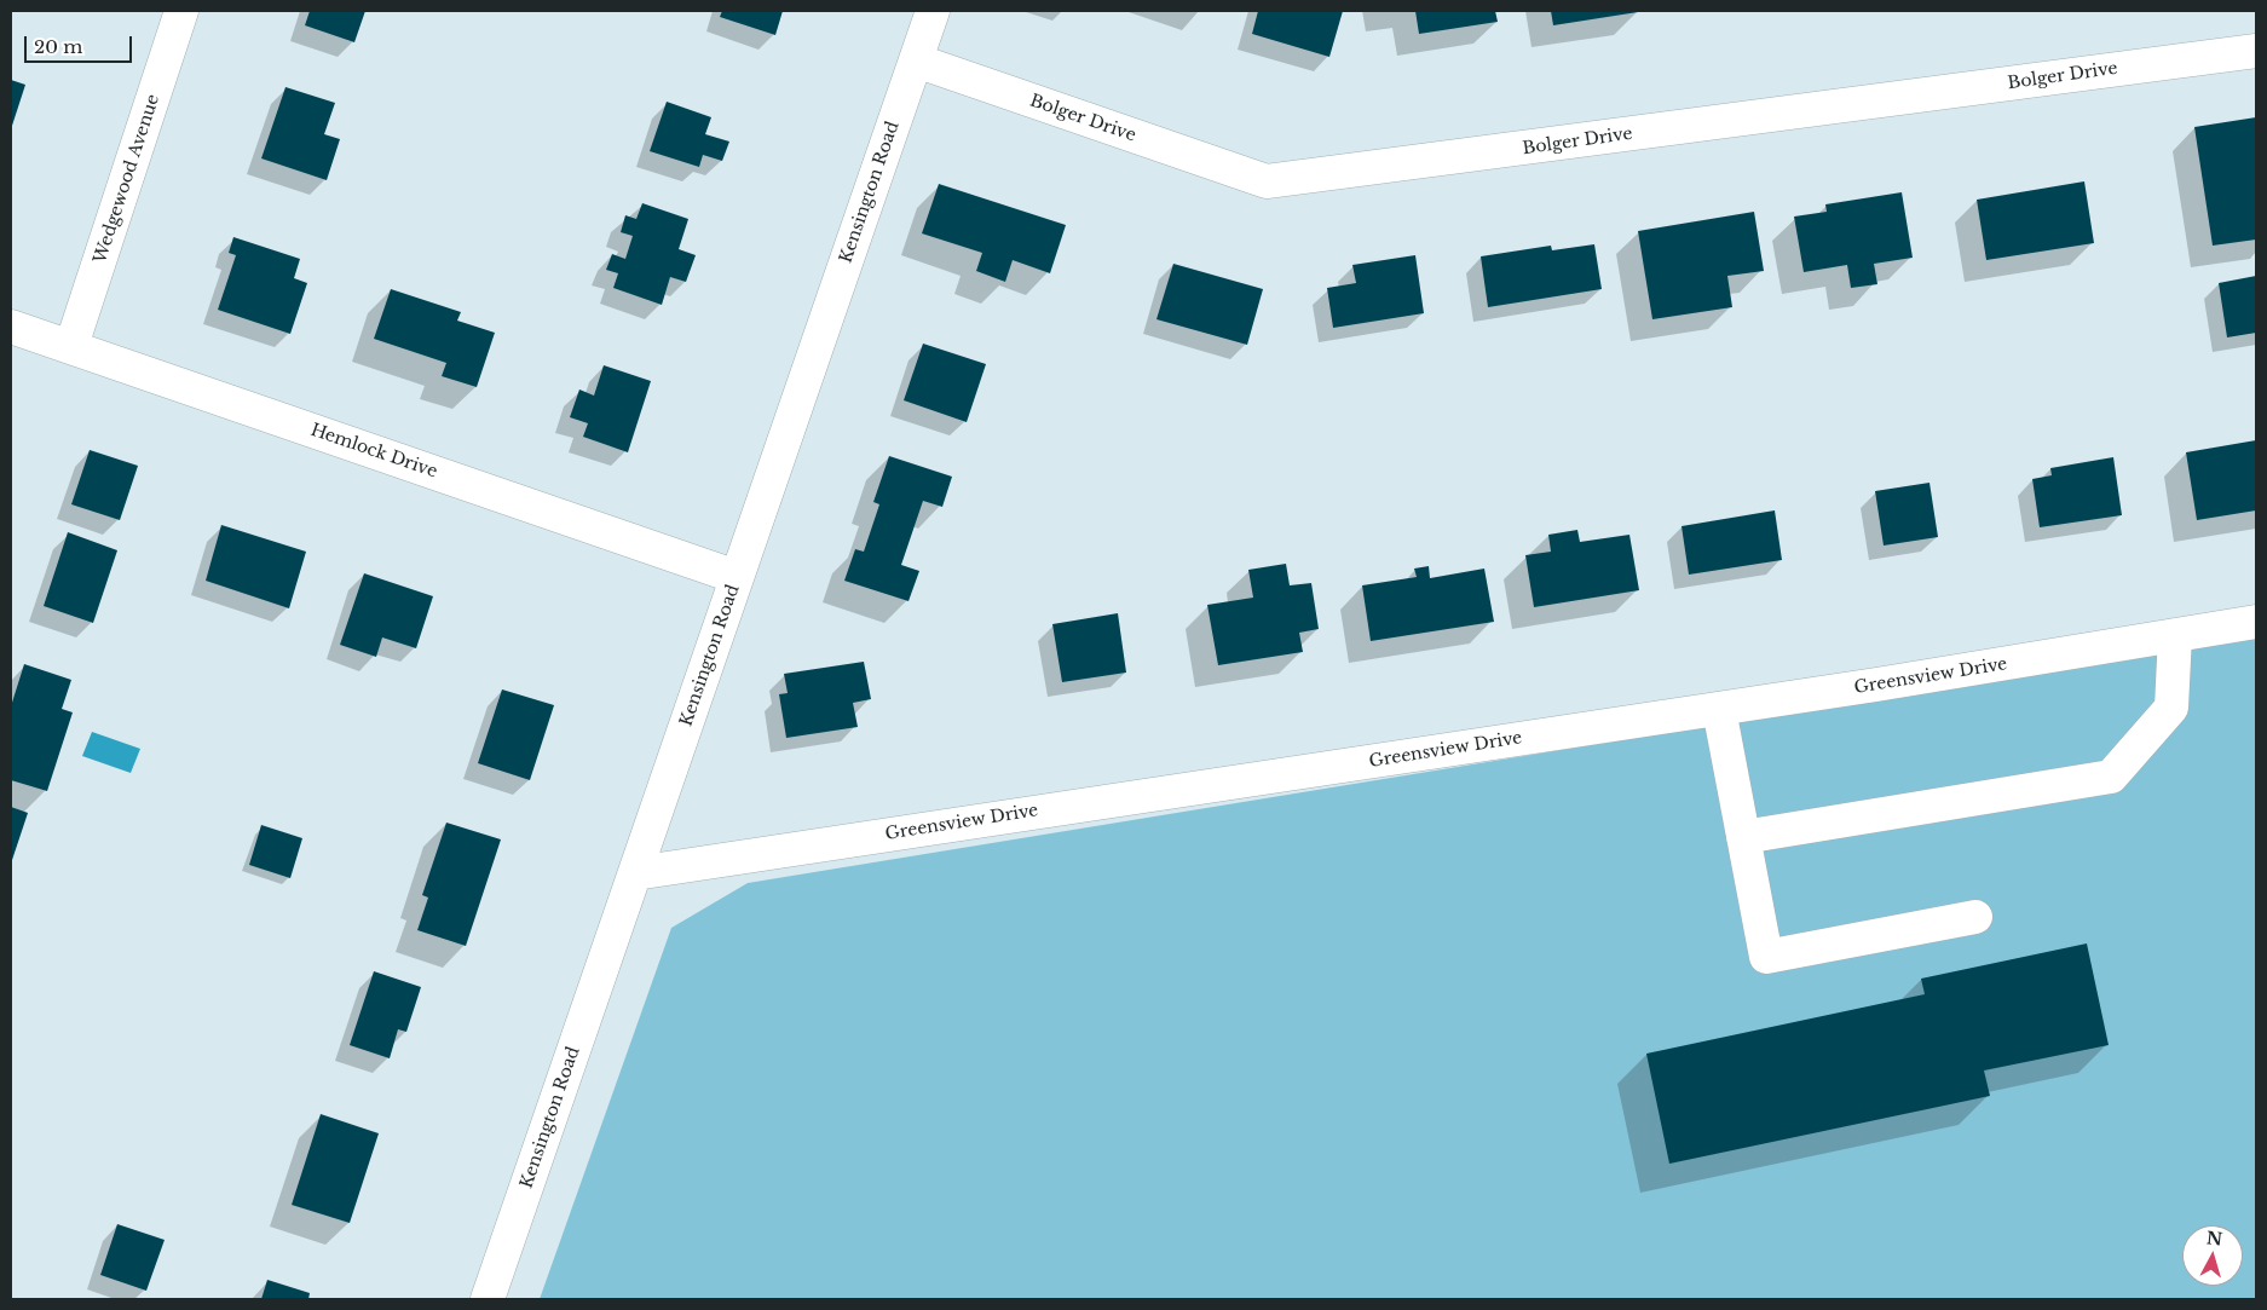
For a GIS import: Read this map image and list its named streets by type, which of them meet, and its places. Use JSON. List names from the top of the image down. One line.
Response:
{"streets":{"street":["Bolger Drive","Wedgewood Avenue","Kensington Road","Hemlock Drive","Greensview Drive"]},"crossings":[["Bolger Drive","Kensington Road"],["Wedgewood Avenue","Hemlock Drive"],["Kensington Road","Hemlock Drive"],["Kensington Road","Greensview Drive"]],"scale_bar":"20 m","north":"top"}
